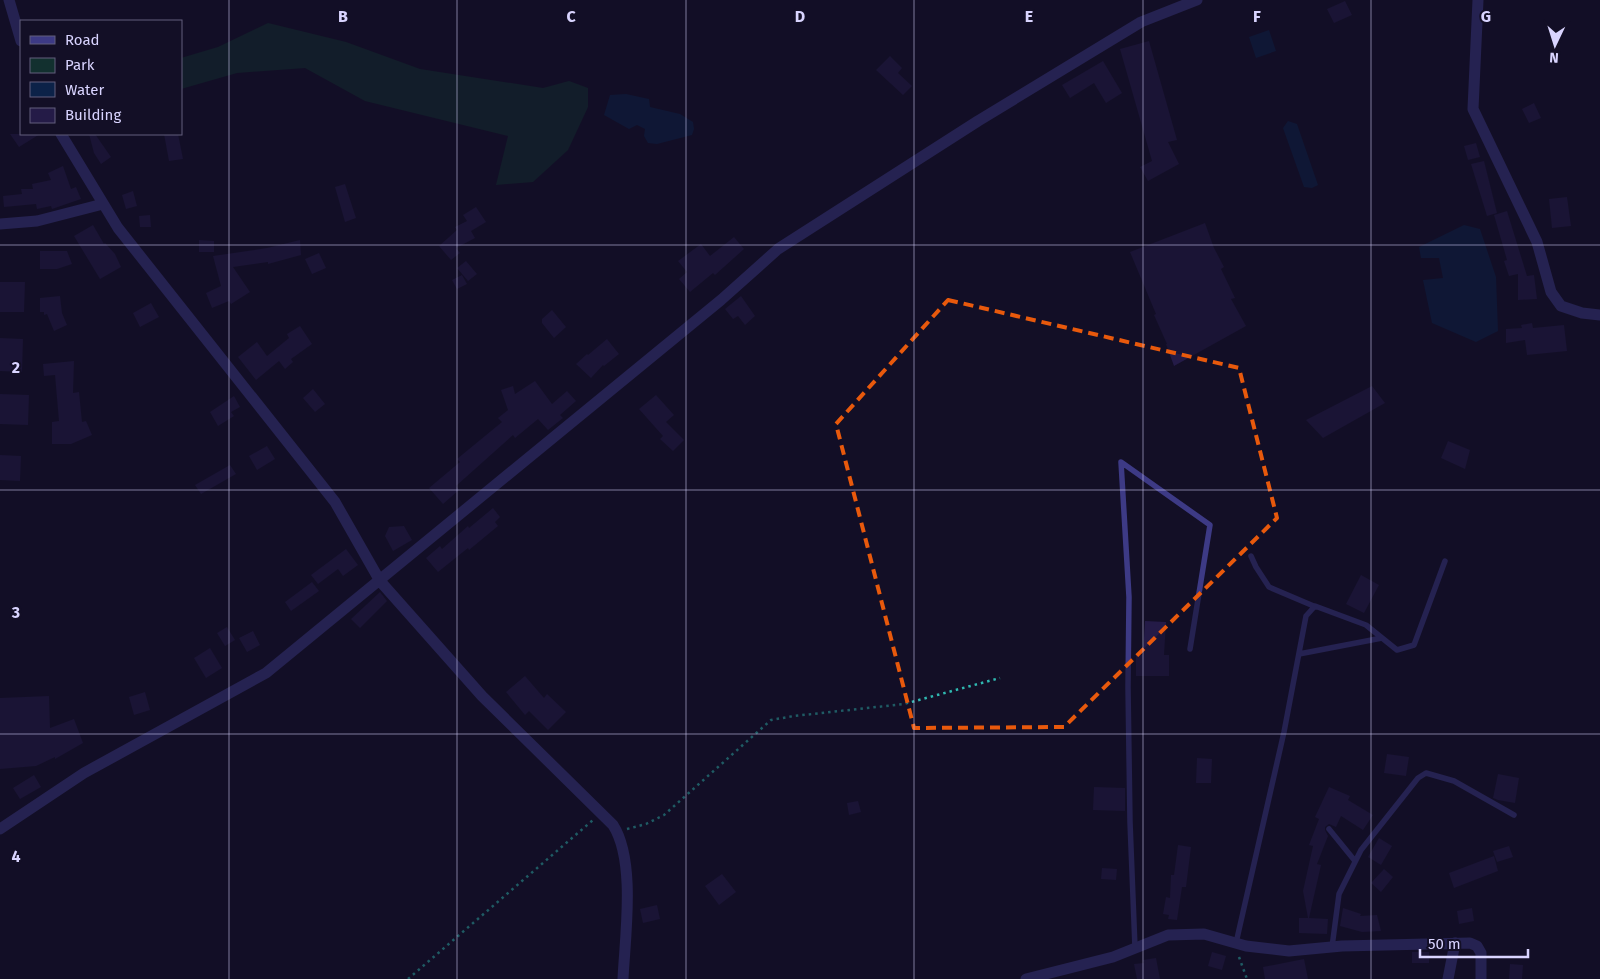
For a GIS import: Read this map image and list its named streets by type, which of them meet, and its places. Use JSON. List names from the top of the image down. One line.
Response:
{"legend":["Road","Park","Water","Building"],"scale_bar":"50 m","north":"bottom","grid":{"columns":["B","C","D","E","F","G"],"rows":["2","3","4"]}}
